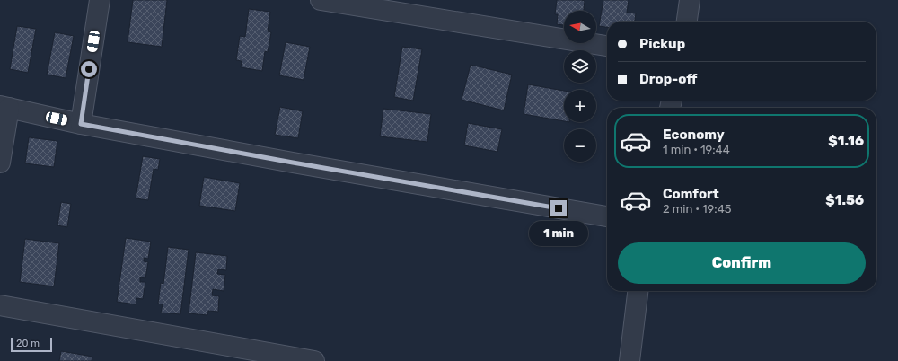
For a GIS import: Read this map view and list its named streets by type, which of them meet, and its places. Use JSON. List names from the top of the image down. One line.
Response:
{"scale_bar":"20 m","north":"left","page":{"map_buttons":["+","−"],"banner":["Pickup","Drop-off"],"list":[{"name":"Economy","note":"1 min · 19:44","value":"$1.16"},{"name":"Comfort","note":"2 min · 19:45","value":"$1.56"}],"bubble":"1 min","buttons":"Confirm","scale":"20 m"}}
